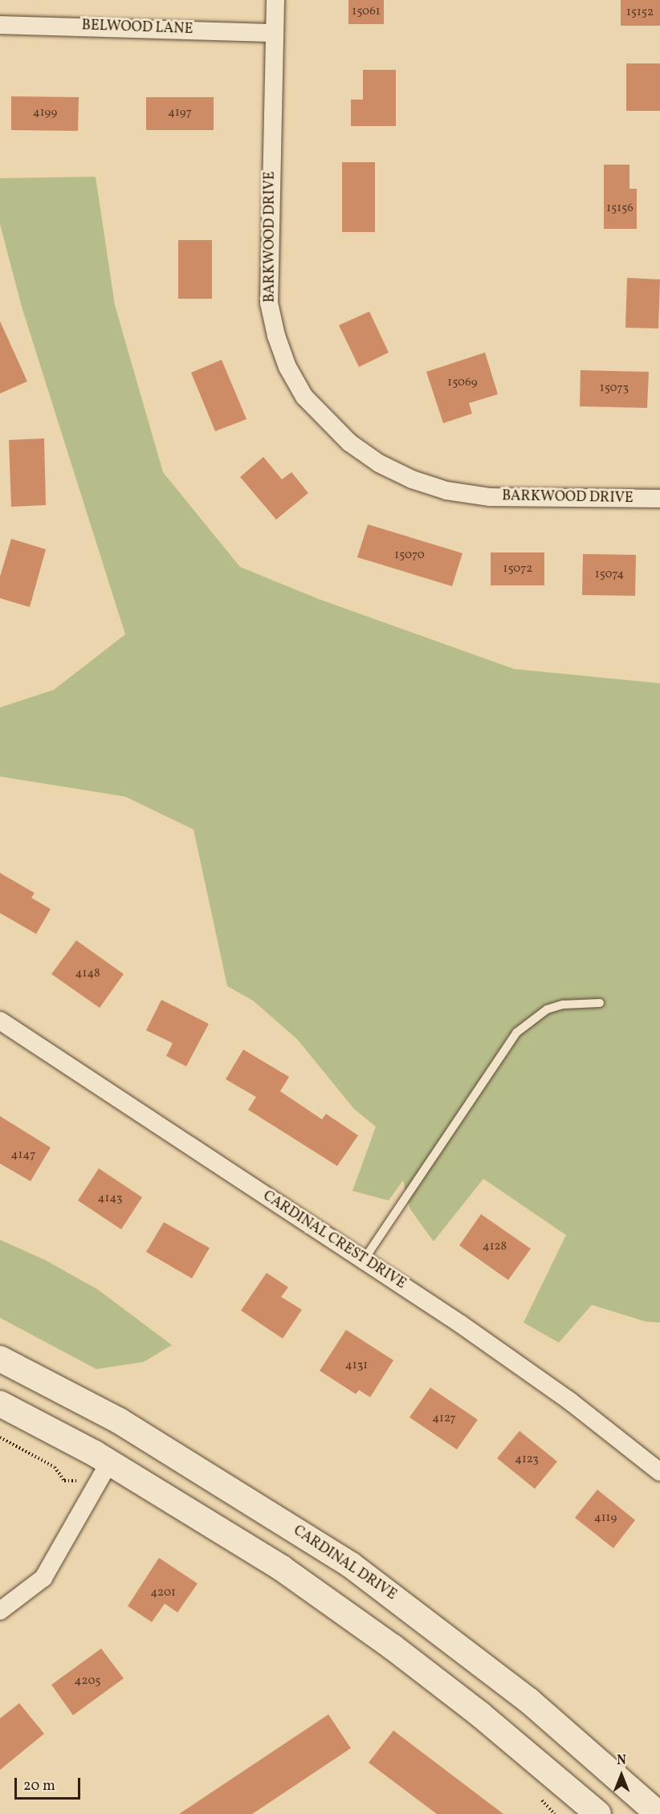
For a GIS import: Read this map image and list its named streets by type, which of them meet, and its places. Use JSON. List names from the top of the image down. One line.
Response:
{"streets":{"main road":["CARDINAL DRIVE"],"street":["BELWOOD LANE","BARKWOOD DRIVE","CARDINAL CREST DRIVE"]},"crossings":[["BELWOOD LANE","BARKWOOD DRIVE"]],"house_numbers":["15061","15152","4199","4197","15156","15069","15073","15070","15072","15074","4148","4147","4143","4128","4131","4127","4123","4119","4201","4205"],"scale_bar":"20 m","north":"top"}
